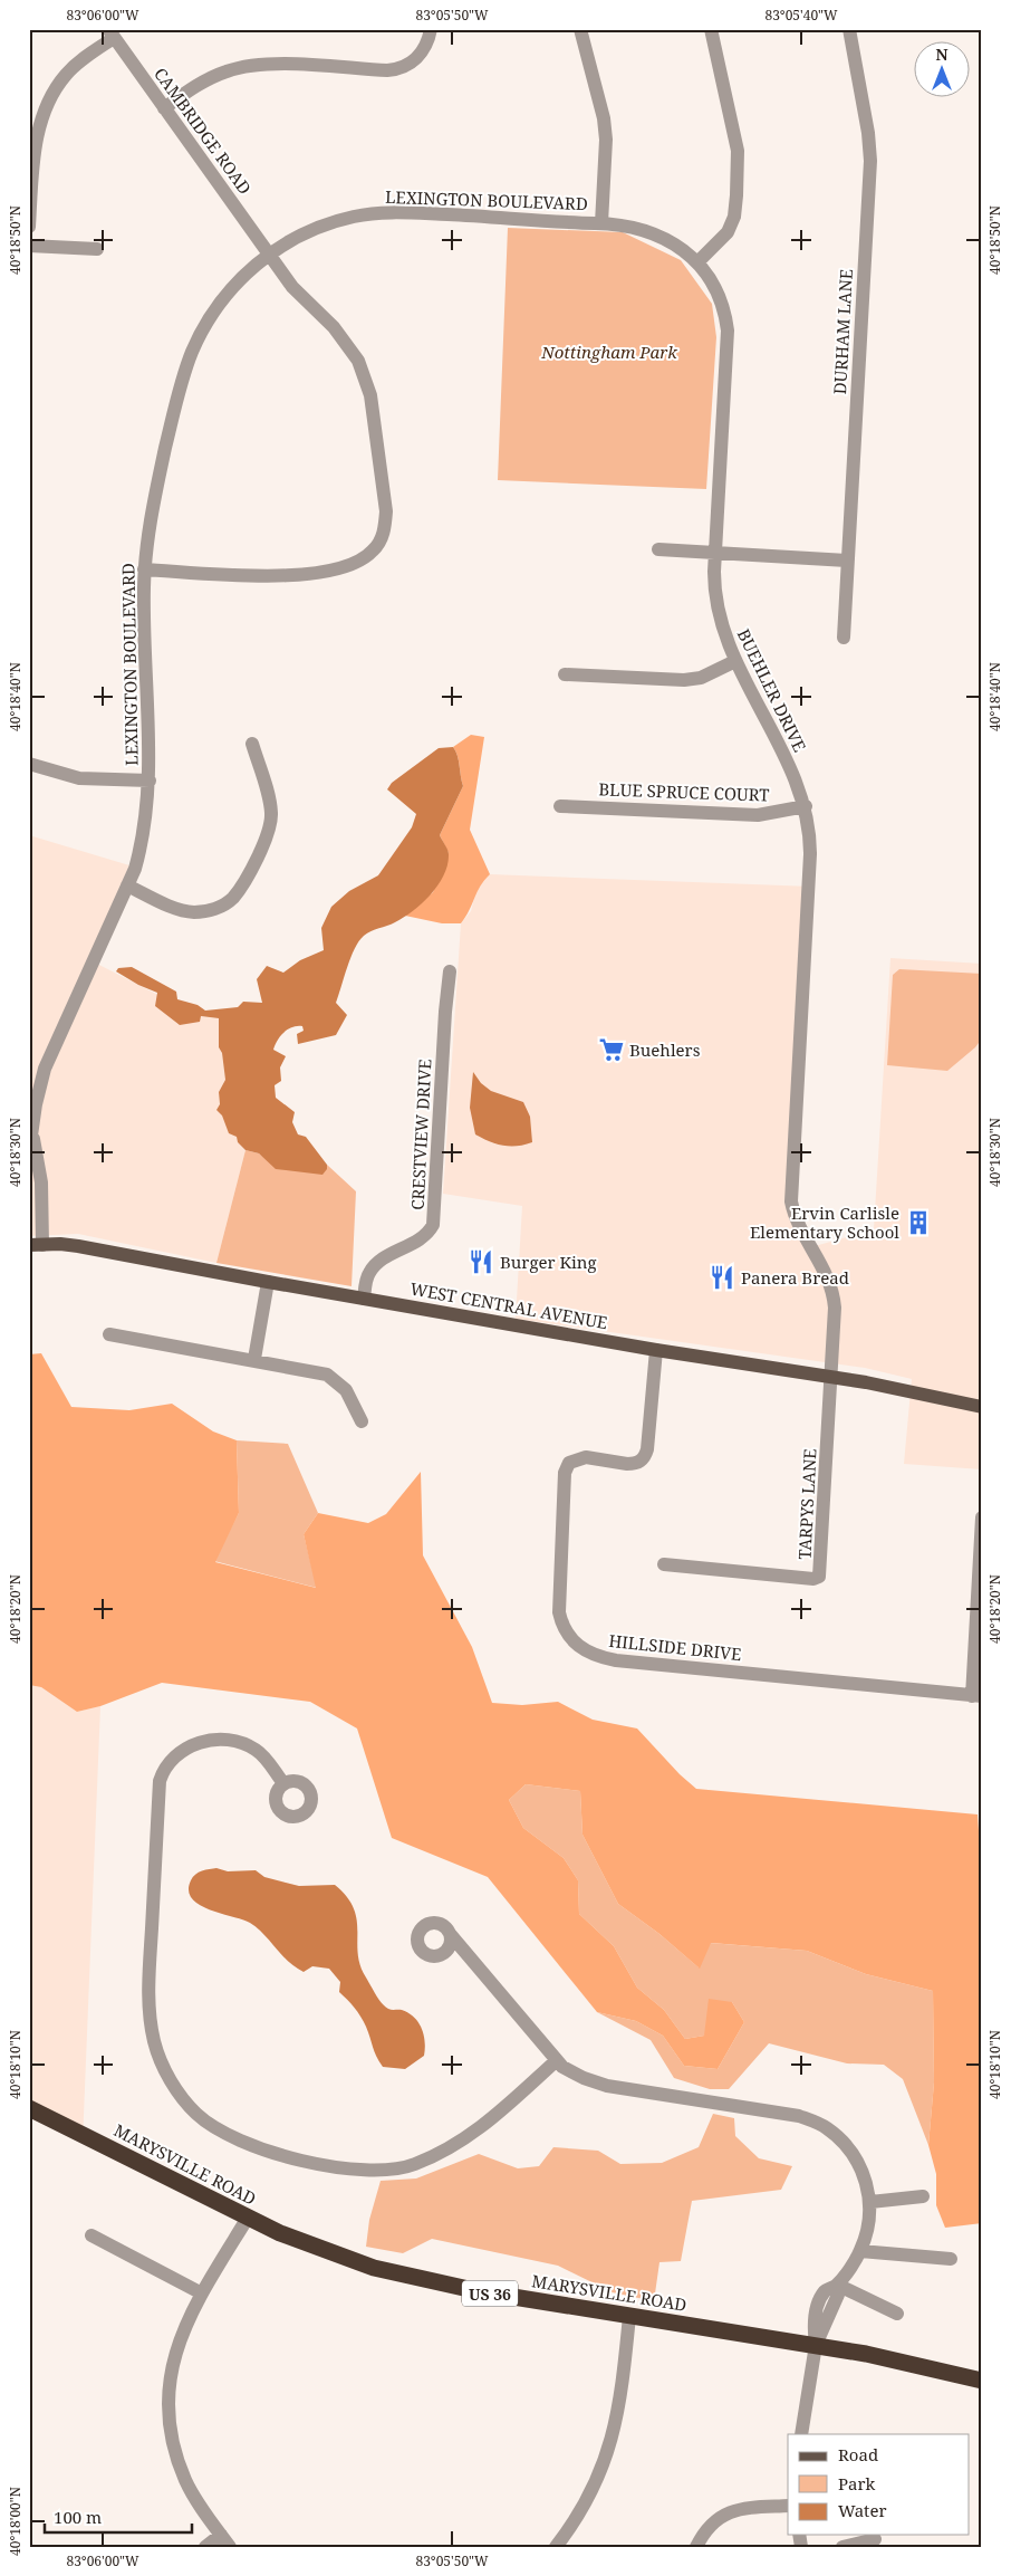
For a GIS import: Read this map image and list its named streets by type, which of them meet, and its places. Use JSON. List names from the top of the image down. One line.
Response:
{"streets":{"highway":["MARYSVILLE ROAD","US 36"],"main road":["WEST CENTRAL AVENUE"],"street":["CAMBRIDGE ROAD","LEXINGTON BOULEVARD","DURHAM LANE","BUEHLER DRIVE","BLUE SPRUCE COURT","CRESTVIEW DRIVE","TARPYS LANE","HILLSIDE DRIVE"]},"crossings":[["CAMBRIDGE ROAD","LEXINGTON BOULEVARD"],["LEXINGTON BOULEVARD","BUEHLER DRIVE"],["LEXINGTON BOULEVARD","WEST CENTRAL AVENUE"],["BUEHLER DRIVE","BLUE SPRUCE COURT"],["BUEHLER DRIVE","WEST CENTRAL AVENUE"],["BUEHLER DRIVE","TARPYS LANE"],["CRESTVIEW DRIVE","WEST CENTRAL AVENUE"],["WEST CENTRAL AVENUE","TARPYS LANE"],["WEST CENTRAL AVENUE","HILLSIDE DRIVE"]],"parks":["Nottingham Park"],"places":{"supermarket":["Buehlers"],"building":["Ervin Carlisle Elementary School"],"restaurant":["Burger King","Panera Bread"]},"legend":["Road","Park","Water"],"scale_bar":"100 m","north":"top","coordinates":["83°06'00\"W","83°05'50\"W","83°05'40\"W","40°18'50\"N","40°18'40\"N","40°18'30\"N","40°18'20\"N","40°18'10\"N","40°18'00\"N"]}
